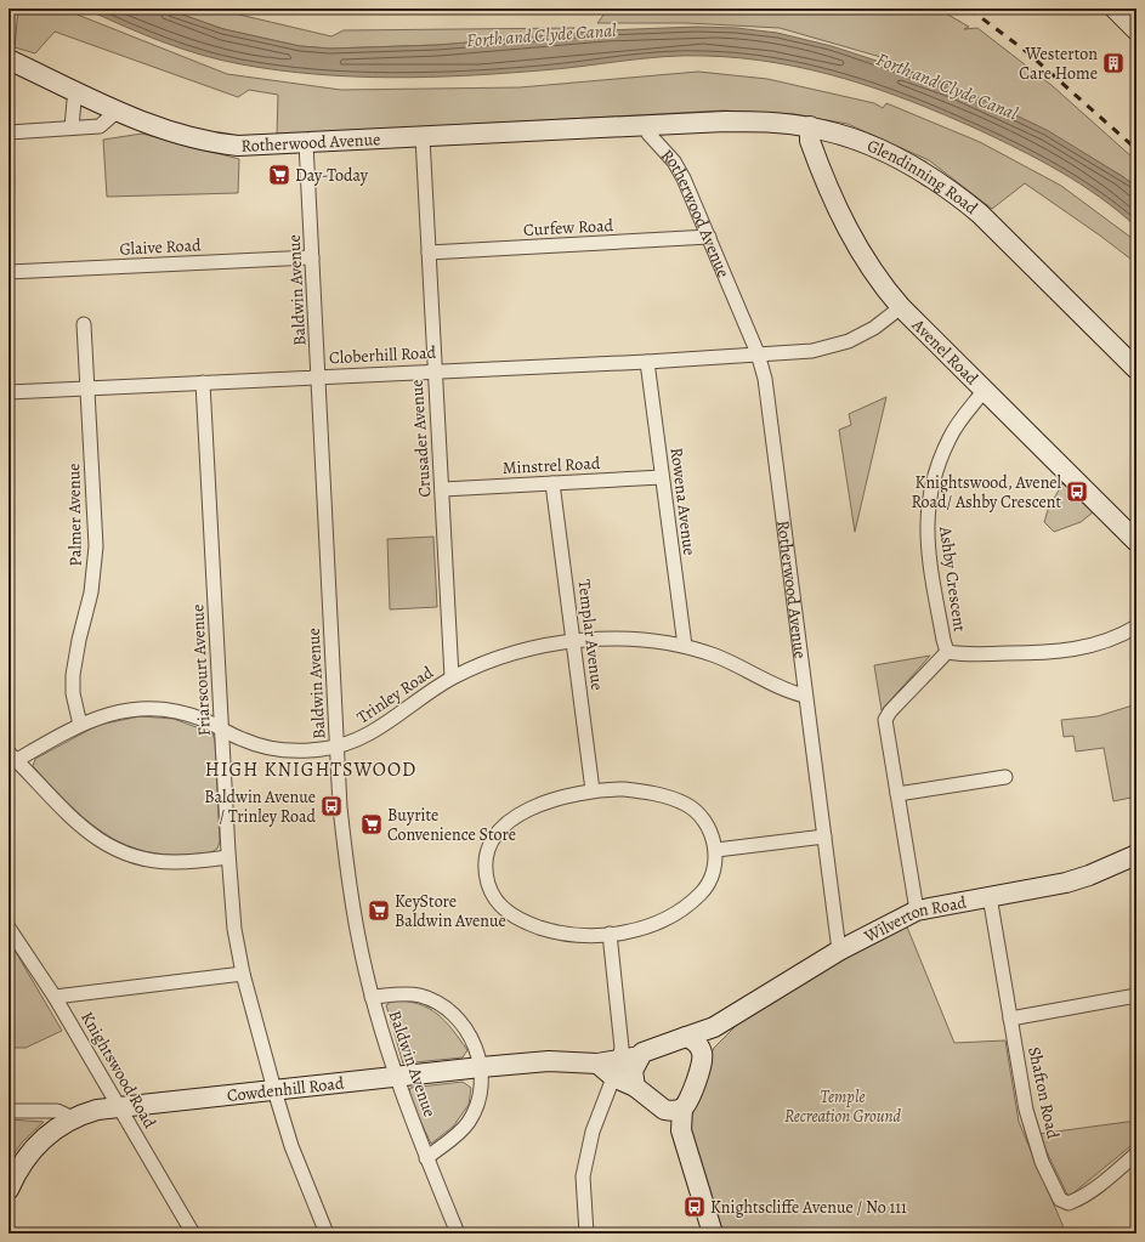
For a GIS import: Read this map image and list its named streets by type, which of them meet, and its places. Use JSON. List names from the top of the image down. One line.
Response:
{"streets":{"street":["Rotherwood Avenue","Glendinning Road","Curfew Road","Glaive Road","Baldwin Avenue","Avenel Road","Cloberhill Road","Crusader Avenue","Minstrel Road","Rowena Avenue","Palmer Avenue","Ashby Crescent","Templar Avenue","Friarscourt Avenue","Trinley Road","Wilverton Road","Knightswood Road","Cowdenhill Road","Shafton Road"]},"crossings":[["Rotherwood Avenue","Glendinning Road"],["Rotherwood Avenue","Curfew Road"],["Rotherwood Avenue","Baldwin Avenue"],["Rotherwood Avenue","Cloberhill Road"],["Rotherwood Avenue","Crusader Avenue"],["Rotherwood Avenue","Trinley Road"],["Rotherwood Avenue","Wilverton Road"],["Glendinning Road","Avenel Road"],["Curfew Road","Crusader Avenue"],["Glaive Road","Baldwin Avenue"],["Baldwin Avenue","Cloberhill Road"],["Baldwin Avenue","Trinley Road"],["Baldwin Avenue","Cowdenhill Road"],["Avenel Road","Cloberhill Road"],["Avenel Road","Ashby Crescent"],["Cloberhill Road","Crusader Avenue"],["Cloberhill Road","Rowena Avenue"],["Cloberhill Road","Palmer Avenue"],["Cloberhill Road","Friarscourt Avenue"],["Crusader Avenue","Minstrel Road"],["Crusader Avenue","Trinley Road"],["Minstrel Road","Rowena Avenue"],["Minstrel Road","Templar Avenue"],["Rowena Avenue","Trinley Road"],["Palmer Avenue","Trinley Road"],["Templar Avenue","Trinley Road"],["Friarscourt Avenue","Trinley Road"],["Friarscourt Avenue","Cowdenhill Road"],["Wilverton Road","Cowdenhill Road"],["Wilverton Road","Shafton Road"],["Knightswood Road","Cowdenhill Road"]],"districts":["HIGH KNIGHTSWOOD"],"water":["Forth and Clyde Canal"],"parks":["Temple Recreation Ground"],"places":{"building":["Westerton Care Home"],"supermarket":["Day-Today","Buyrite Convenience Store","KeyStore Baldwin Avenue"],"bus stop":["Knightswood, Avenel Road/ Ashby Crescent","Baldwin Avenue / Trinley Road","Knightscliffe Avenue / No 111"]}}
